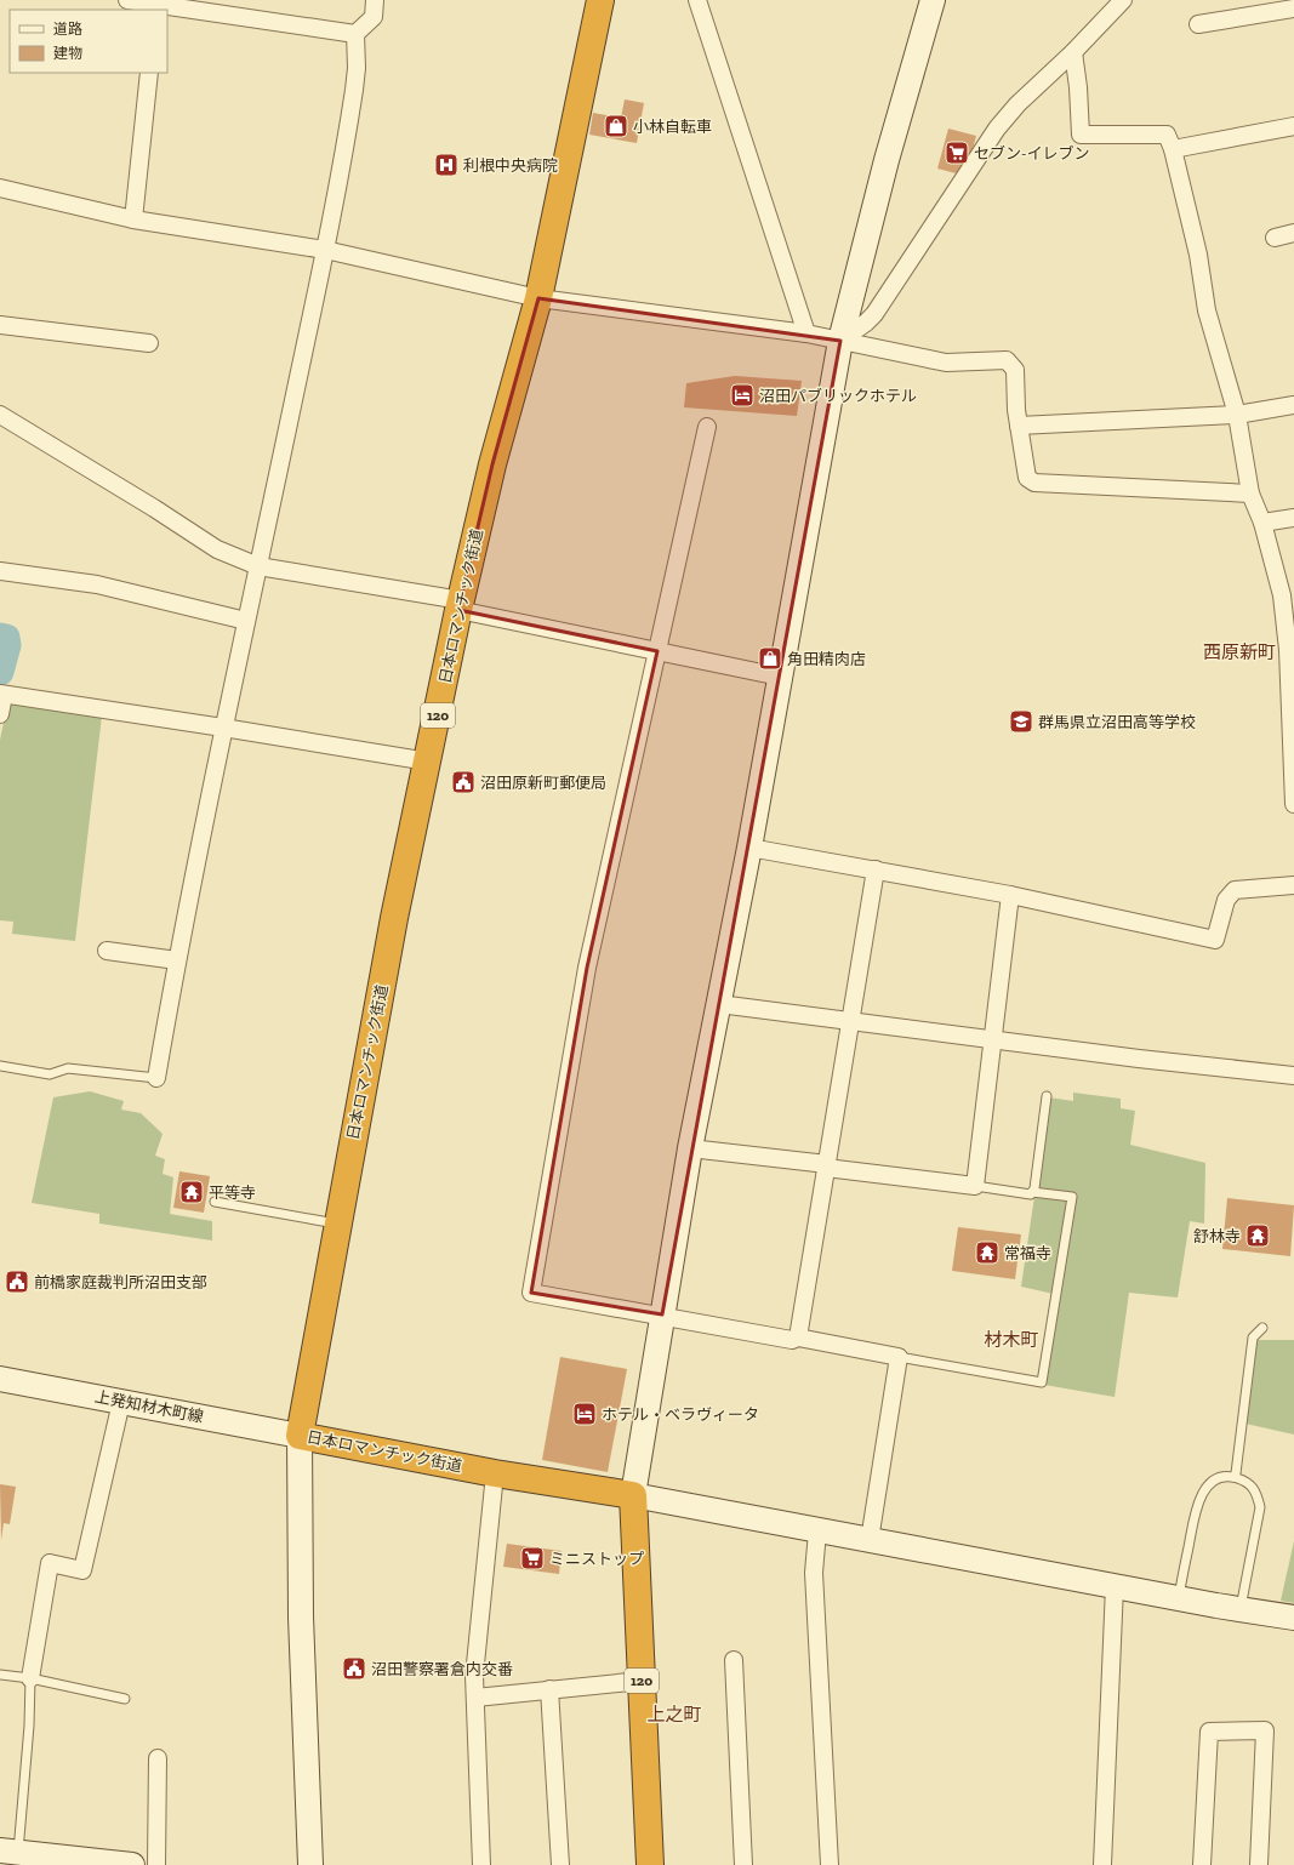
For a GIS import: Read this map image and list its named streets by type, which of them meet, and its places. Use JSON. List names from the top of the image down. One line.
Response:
{"streets":{"highway":["日本ロマンチック街道","120"],"street":["上発知材木町線"]},"crossings":[["日本ロマンチック街道","120"],["日本ロマンチック街道","上発知材木町線"]],"districts":["西原新町","材木町","上之町"],"places":{"shop":["小林自転車","角田精肉店"],"supermarket":["セブン-イレブン","ミニストップ"],"hospital":["利根中央病院"],"hotel":["沼田パブリックホテル","ホテル・ベラヴィータ"],"school or university":["群馬県立沼田高等学校"],"public building":["沼田原新町郵便局","前橋家庭裁判所沼田支部","沼田警察署倉内交番"],"temple":["平等寺","舒林寺","常福寺"]},"legend":["道路","建物"]}
